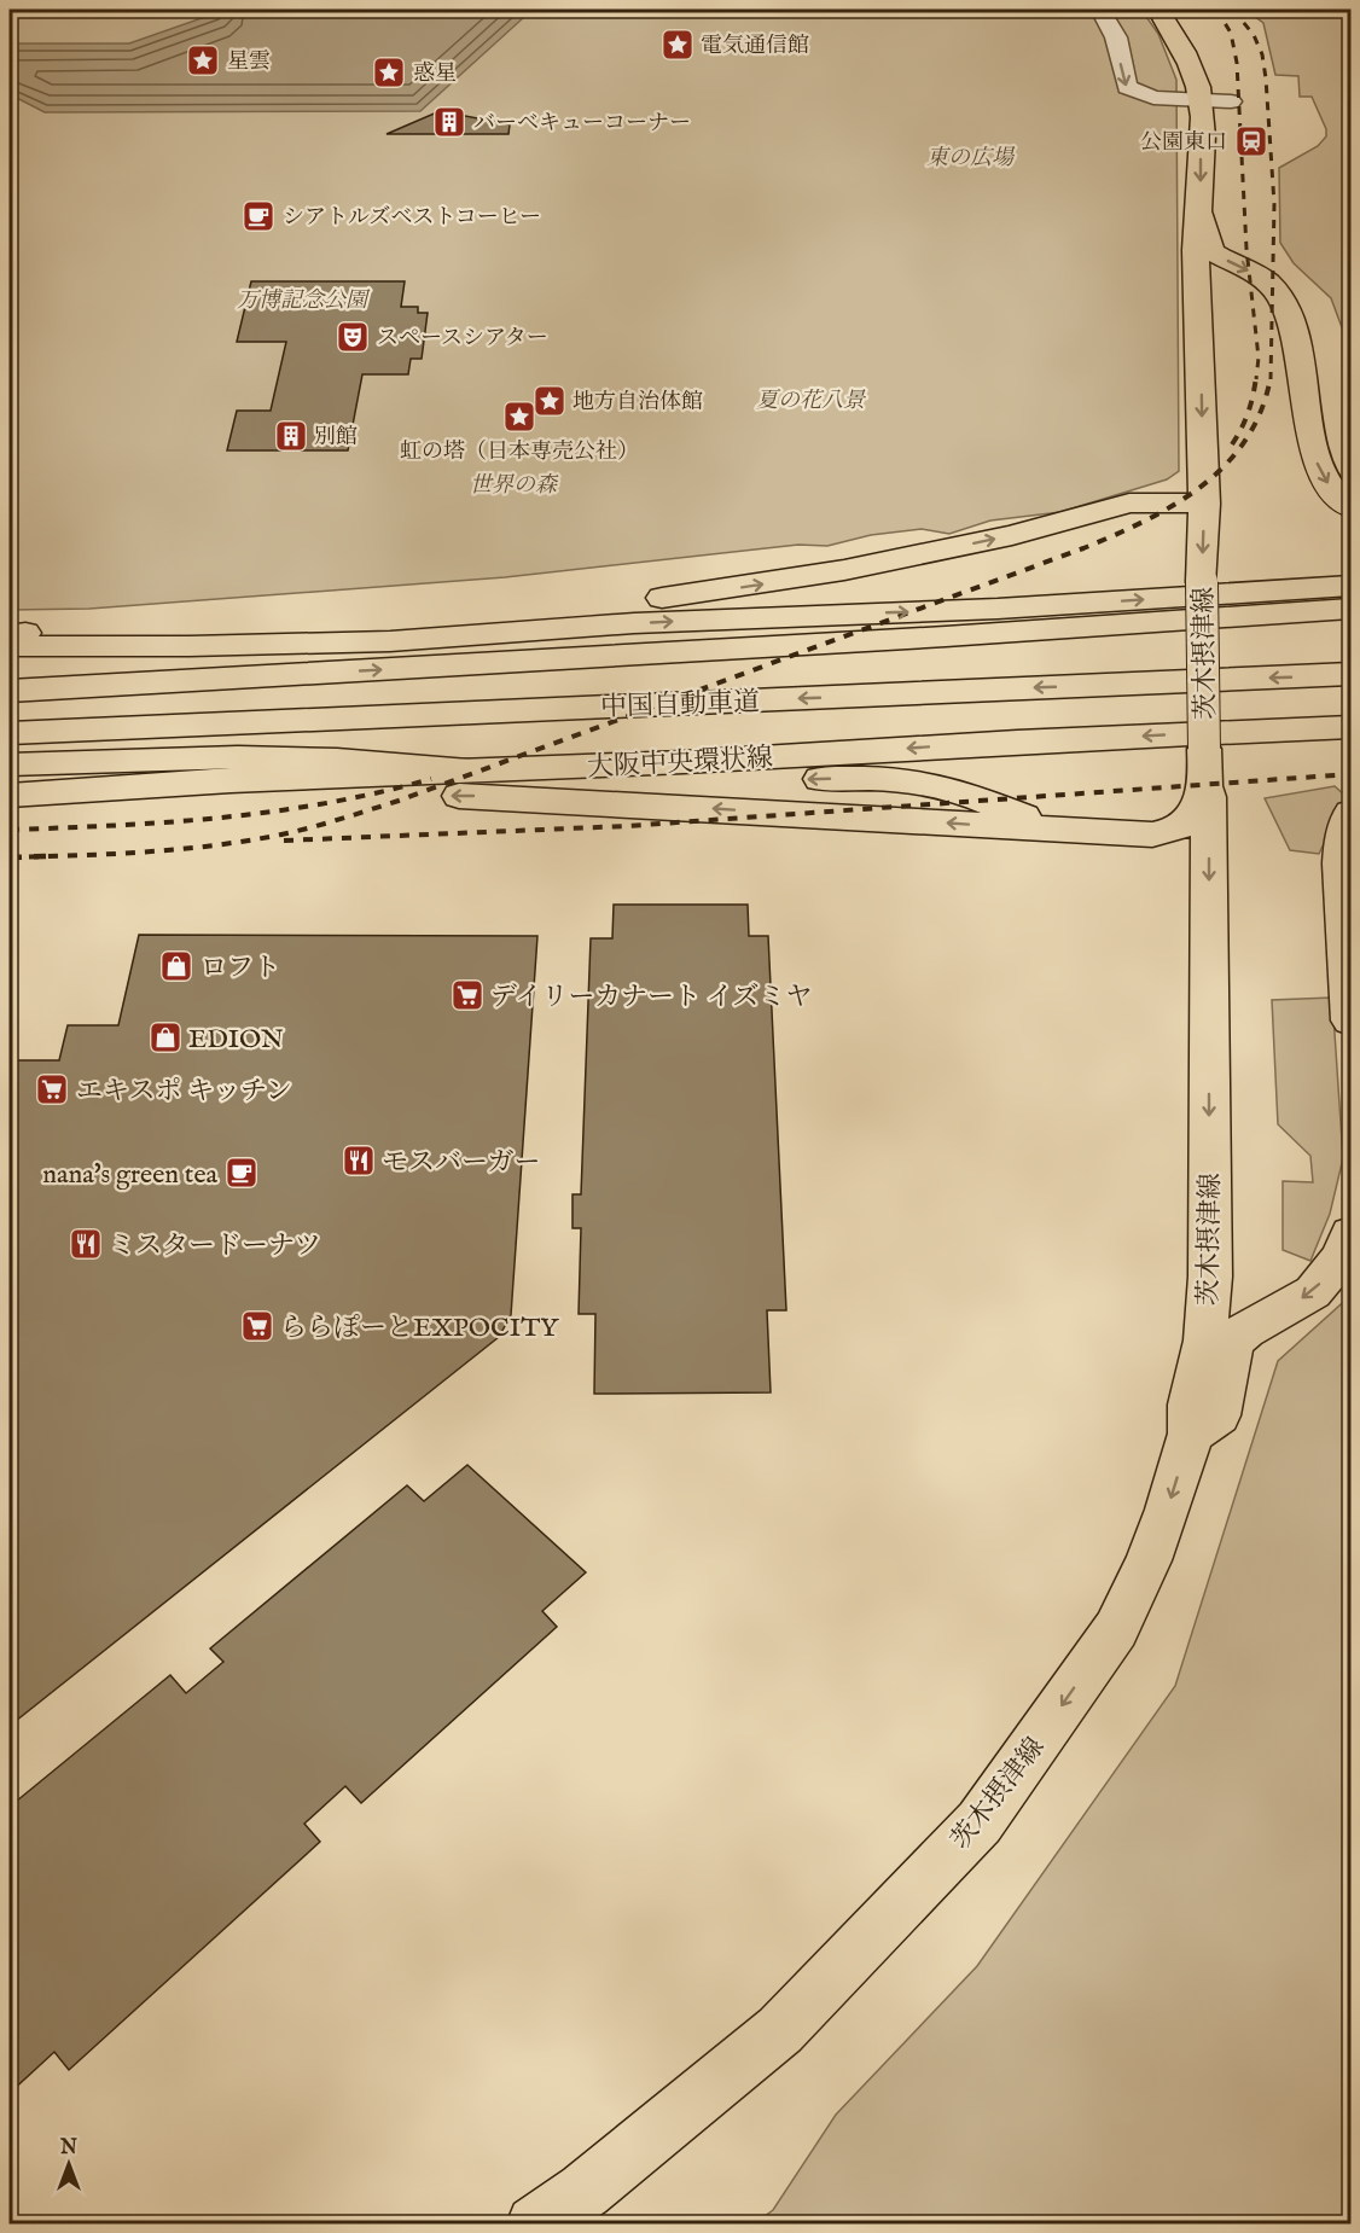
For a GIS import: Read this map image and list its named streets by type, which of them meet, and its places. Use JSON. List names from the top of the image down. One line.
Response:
{"streets":{"main road":["茨木摂津線","中国自動車道","大阪中央環状線"]},"one_way":["茨木摂津線"],"parks":["東の広場","万博記念公園","夏の花八景","世界の森"],"places":{"place":["電気通信館","星雲","惑星","地方自治体館","虹の塔（日本専売公社）"],"building":["バーベキューコーナー","別館"],"station":["公園東口"],"cafe":["シアトルズベストコーヒー","nana's green tea"],"theatre":["スペースシアター"],"shop":["ロフト","EDION"],"supermarket":["デイリーカナート イズミヤ","エキスポ キッチン","ららぽーとEXPOCITY"],"restaurant":["モスバーガー","ミスタードーナツ"]},"north":"top"}
